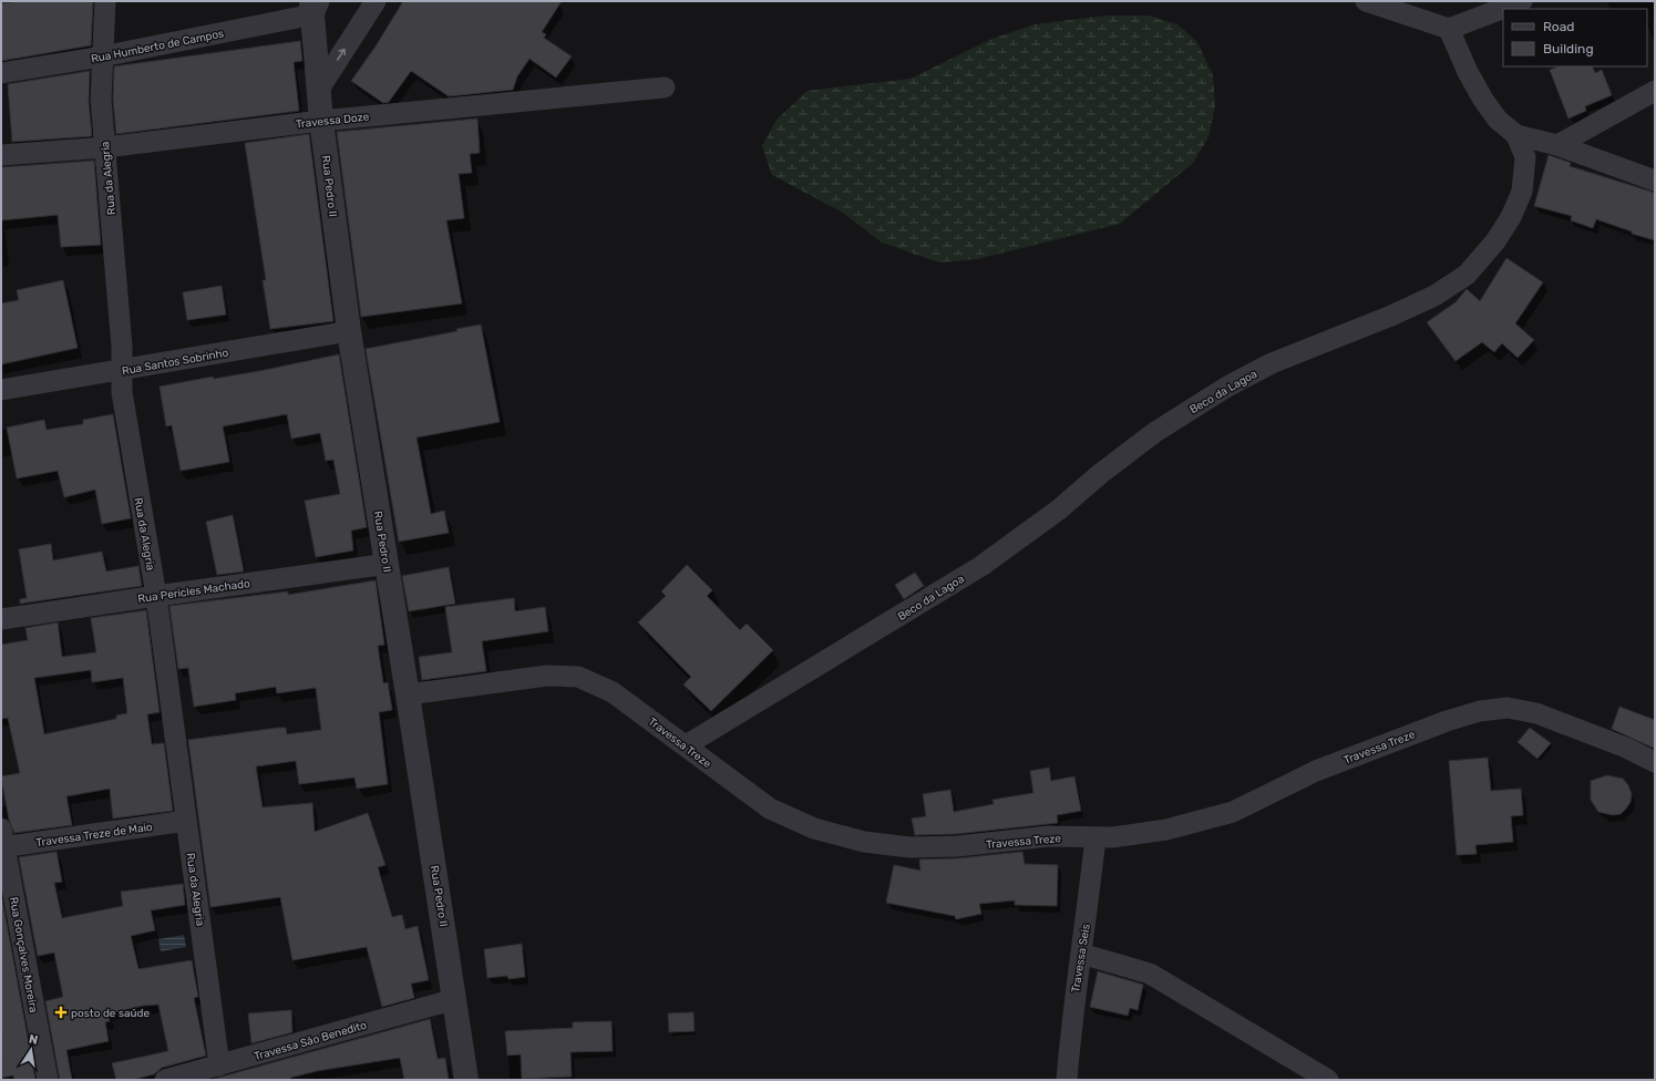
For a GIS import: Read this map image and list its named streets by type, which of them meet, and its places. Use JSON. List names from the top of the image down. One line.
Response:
{"streets":{"street":["Rua Humberto de Campos","Travessa Doze","Rua da Alegria","Rua Pedro II","Rua Santos Sobrinho","Beco da Lagoa","Rua Pericles Machado","Travessa Treze","Travessa Treze de Maio","Rua Gonçalves Moreira","Travessa Seis","Travessa São Benedito"]},"crossings":[["Rua Humberto de Campos","Rua da Alegria"],["Rua Humberto de Campos","Rua Pedro II"],["Travessa Doze","Rua da Alegria"],["Travessa Doze","Rua Pedro II"],["Rua da Alegria","Rua Santos Sobrinho"],["Rua da Alegria","Rua Pericles Machado"],["Rua da Alegria","Travessa Treze de Maio"],["Rua da Alegria","Travessa São Benedito"],["Rua Pedro II","Rua Santos Sobrinho"],["Rua Pedro II","Rua Pericles Machado"],["Rua Pedro II","Travessa Treze"],["Rua Pedro II","Travessa São Benedito"],["Beco da Lagoa","Travessa Treze"],["Travessa Treze","Travessa Seis"],["Travessa Treze de Maio","Rua Gonçalves Moreira"]],"places":{"health":["posto de saúde"]},"legend":["Road","Building"],"north":"top"}
